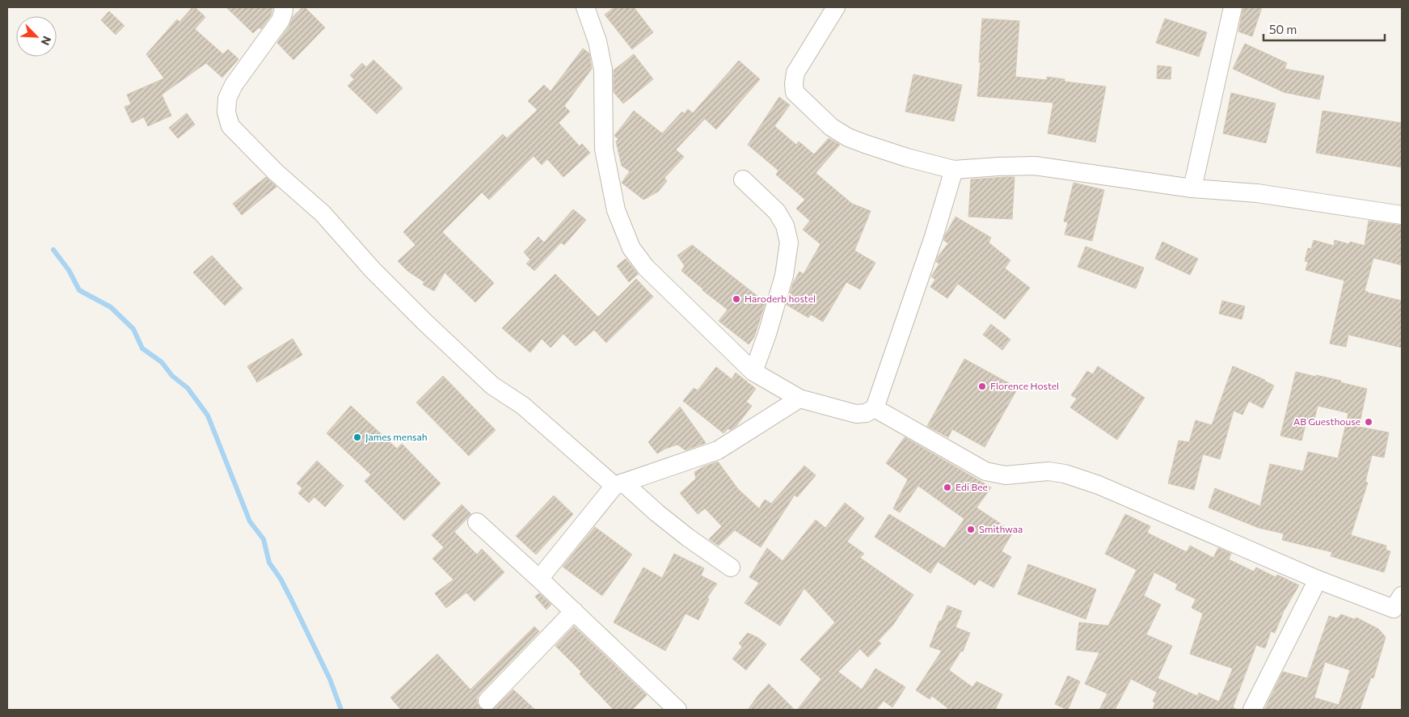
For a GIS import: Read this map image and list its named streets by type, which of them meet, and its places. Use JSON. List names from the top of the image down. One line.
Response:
{"places":["Haroderb hostel","Florence Hostel","AB Guesthouse","James mensah","Edi Bee","Smithwaa"],"scale_bar":"50 m","north":"bottom right"}
